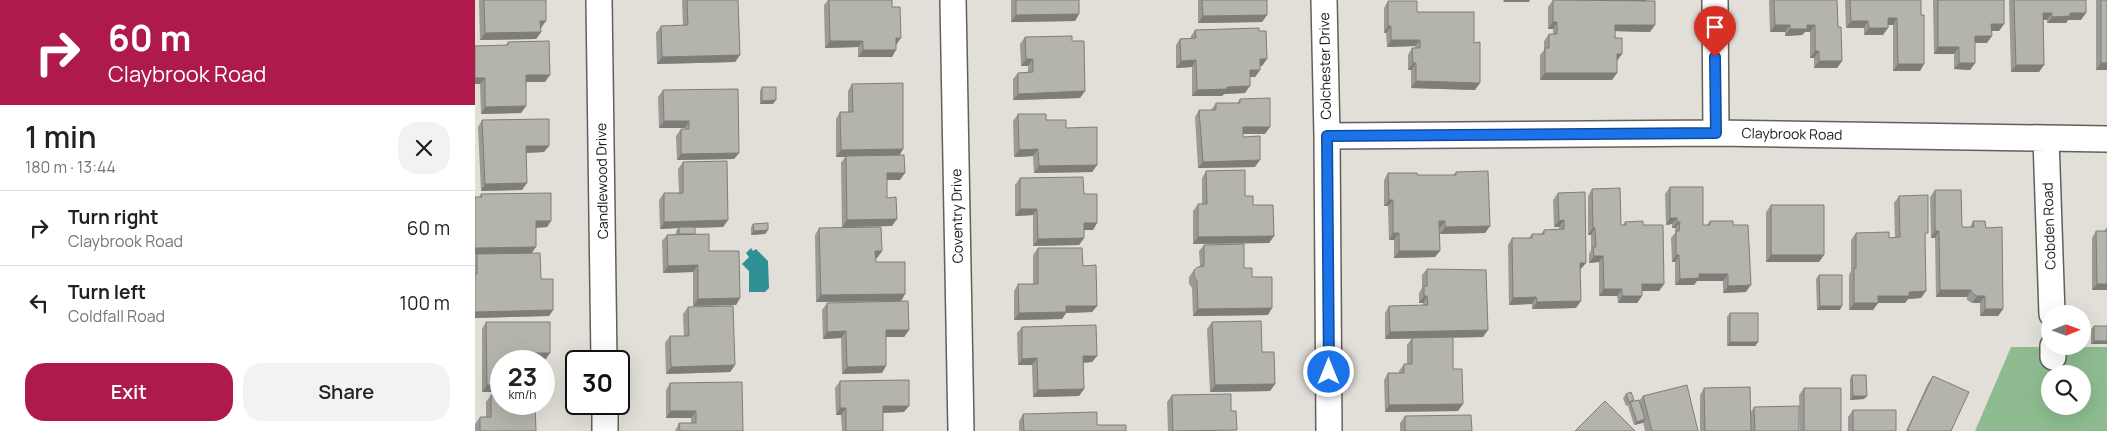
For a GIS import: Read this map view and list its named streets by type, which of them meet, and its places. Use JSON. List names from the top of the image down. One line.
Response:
{"streets":{"street":["Colchester Drive","Claybrook Road","Candlewood Drive","Coventry Drive","Cobden Road"]},"crossings":[["Colchester Drive","Claybrook Road"],["Claybrook Road","Cobden Road"]],"north":"right","page":{"turn":["60 m","Claybrook Road"],"heading":["1 min","180 m · 13:44"],"list":[{"name":"Turn right","note":"Claybrook Road","value":"60 m"},{"name":"Turn left","note":"Coldfall Road","value":"100 m"}],"speed":"23 km/h","limit":"30","buttons":["Exit","Share"]}}
